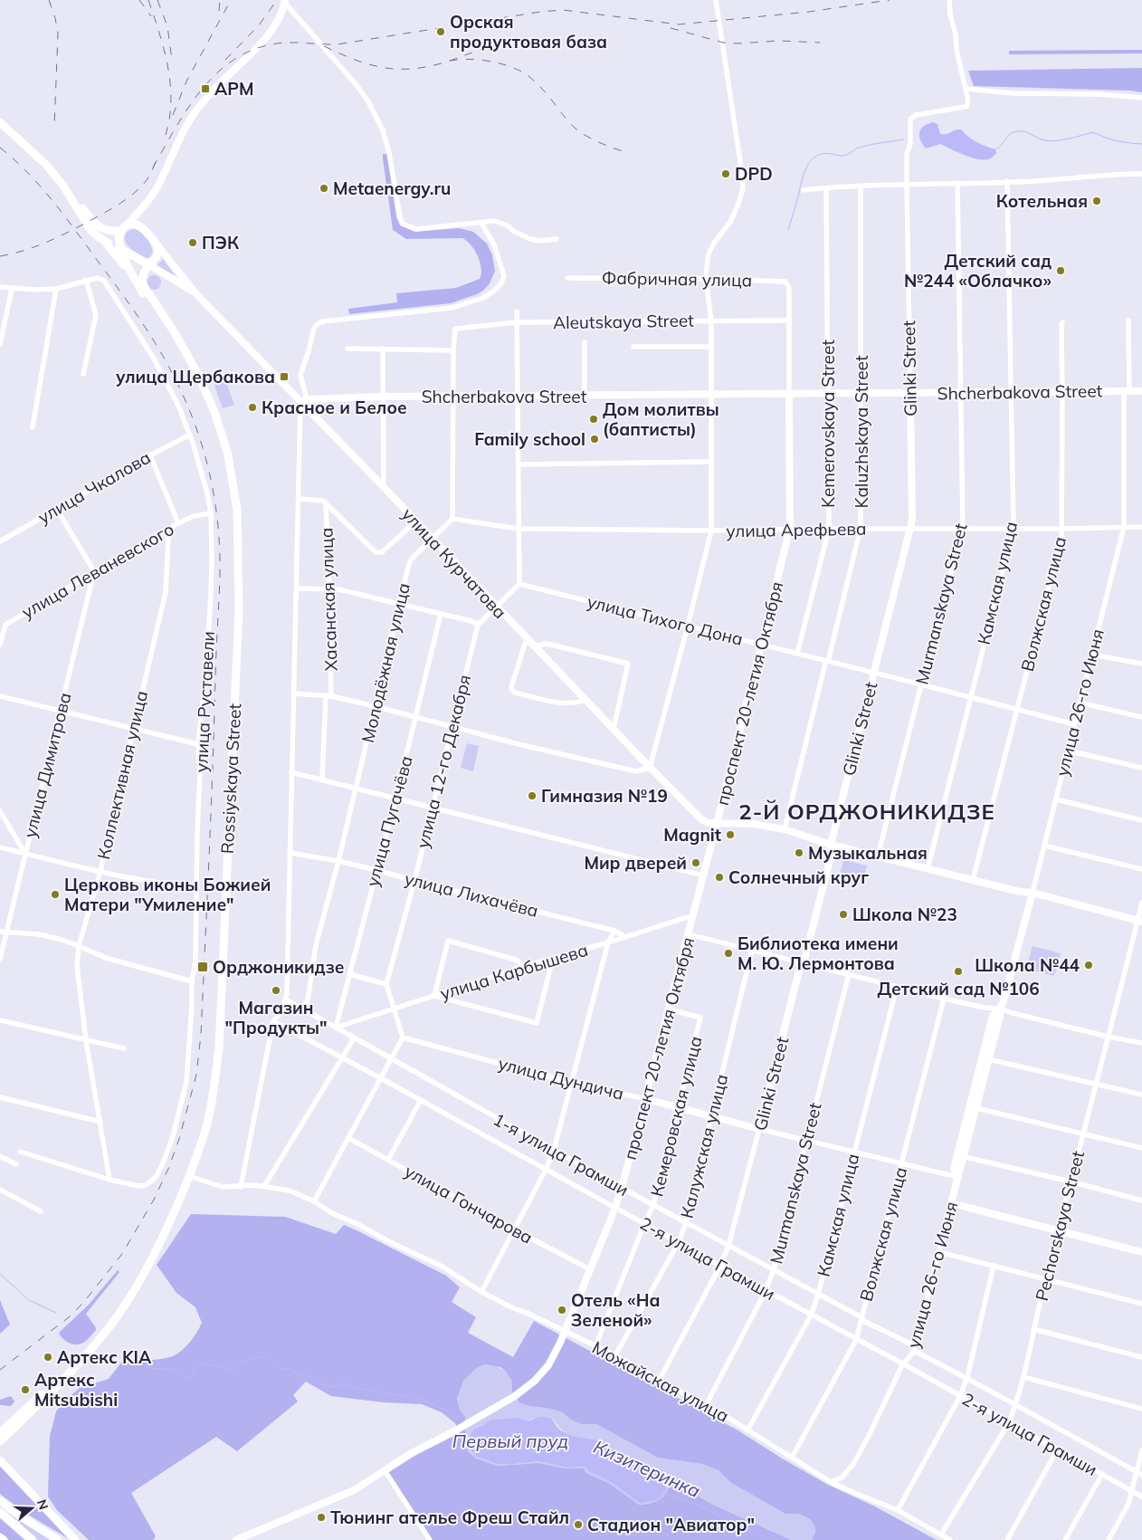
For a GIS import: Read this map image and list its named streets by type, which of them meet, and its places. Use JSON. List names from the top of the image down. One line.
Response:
{"streets":{"main road":["Rossiyskaya Street"],"street":["Фабричная улица","Aleutskaya Street","Glinki Street","Shcherbakova Street","Kemerovskaya Street","Kaluzhskaya Street","улица Чкалова","улица Арефьева","улица Курчатова","улица Леваневского","Камская улица","Хасанская улица","Murmanskaya Street","Волжская улица","улица Тихого Дона","Молодёжная улица","проспект 20-летия Октября","улица Руставели","улица 26-го Июня","улица 12-го Декабря","улица Димитрова","Коллективная улица","улица Пугачёва","улица Лихачёва","улица Карбышева","улица Дундича","Кемеровская улица","Калужская улица","1-я улица Грамши","улица Гончарова","Pechorskaya Street","2-я улица Грамши","Можайская улица"]},"crossings":[["Фабричная улица","проспект 20-летия Октября"],["Aleutskaya Street","проспект 20-летия Октября"],["Glinki Street","Shcherbakova Street"],["Glinki Street","улица Арефьева"],["Glinki Street","улица Тихого Дона"],["Glinki Street","улица Дундича"],["Glinki Street","1-я улица Грамши"],["Glinki Street","2-я улица Грамши"],["Glinki Street","Можайская улица"],["Shcherbakova Street","Kemerovskaya Street"],["Shcherbakova Street","Kaluzhskaya Street"],["Shcherbakova Street","улица Курчатова"],["Shcherbakova Street","Камская улица"],["Shcherbakova Street","Murmanskaya Street"],["Shcherbakova Street","Волжская улица"],["Shcherbakova Street","проспект 20-летия Октября"],["Shcherbakova Street","улица 26-го Июня"],["Kemerovskaya Street","улица Арефьева"],["Kemerovskaya Street","улица Тихого Дона"],["Kaluzhskaya Street","улица Арефьева"],["Kaluzhskaya Street","улица Тихого Дона"],["улица Чкалова","улица Руставели"],["улица Арефьева","Камская улица"],["улица Арефьева","Murmanskaya Street"],["улица Арефьева","Волжская улица"],["улица Арефьева","Молодёжная улица"],["улица Арефьева","проспект 20-летия Октября"],["улица Арефьева","улица 26-го Июня"],["улица Курчатова","Молодёжная улица"],["улица Курчатова","проспект 20-летия Октября"],["улица Курчатова","улица 12-го Декабря"],["улица Курчатова","Rossiyskaya Street"],["улица Леваневского","улица Руставели"],["улица Леваневского","улица Димитрова"],["улица Леваневского","Коллективная улица"],["Камская улица","улица Тихого Дона"],["Камская улица","улица Дундича"],["Камская улица","1-я улица Грамши"],["Камская улица","2-я улица Грамши"],["Камская улица","Можайская улица"],["Murmanskaya Street","улица Тихого Дона"],["Murmanskaya Street","улица Дундича"],["Murmanskaya Street","1-я улица Грамши"],["Murmanskaya Street","2-я улица Грамши"],["Murmanskaya Street","Можайская улица"],["Волжская улица","улица Тихого Дона"],["Волжская улица","улица Дундича"],["Волжская улица","1-я улица Грамши"],["Волжская улица","2-я улица Грамши"],["Волжская улица","Можайская улица"],["улица Тихого Дона","проспект 20-летия Октября"],["улица Тихого Дона","улица 26-го Июня"],["улица Тихого Дона","улица 12-го Декабря"],["Молодёжная улица","улица Лихачёва"],["Молодёжная улица","1-я улица Грамши"],["проспект 20-летия Октября","улица Карбышева"],["проспект 20-летия Октября","улица Дундича"],["проспект 20-летия Октября","Кемеровская улица"],["проспект 20-летия Октября","1-я улица Грамши"],["проспект 20-летия Октября","улица Гончарова"],["проспект 20-летия Октября","2-я улица Грамши"],["проспект 20-летия Октября","Можайская улица"],["улица Руставели","Коллективная улица"],["улица 26-го Июня","улица Дундича"],["улица 26-го Июня","1-я улица Грамши"],["улица 26-го Июня","2-я улица Грамши"],["улица 26-го Июня","Можайская улица"],["улица 12-го Декабря","улица Лихачёва"],["улица 12-го Декабря","улица Карбышева"],["улица 12-го Декабря","улица Дундича"],["Rossiyskaya Street","Можайская улица"],["улица Пугачёва","улица Лихачёва"],["улица Пугачёва","улица Карбышева"],["улица Пугачёва","1-я улица Грамши"],["улица Лихачёва","улица Карбышева"],["улица Карбышева","1-я улица Грамши"],["улица Дундича","Кемеровская улица"],["улица Дундича","Калужская улица"],["Кемеровская улица","1-я улица Грамши"],["Кемеровская улица","2-я улица Грамши"],["Кемеровская улица","Можайская улица"],["Калужская улица","1-я улица Грамши"],["Калужская улица","2-я улица Грамши"],["Калужская улица","Можайская улица"],["1-я улица Грамши","Pechorskaya Street"],["Pechorskaya Street","2-я улица Грамши"],["Pechorskaya Street","Можайская улица"]],"districts":["2-Й ОРДЖОНИКИДЗЕ"],"water":["Первый пруд","Кизитеринка"],"places":{"other":["Орская продуктовая база","DPD","Metaenergy.ru","Котельная","ПЭК","Детский сад №244 «Облачко»","Красное и Белое","Дом молитвы (баптисты)","Family school","Гимназия №19","Magnit","Музыкальная","Мир дверей","Солнечный круг","Церковь иконы Божией Матери \"Умиление\"","Школа №23","Библиотека имени М. Ю. Лермонтова","Школа №44","Детский сад №106","Магазин \"Продукты\"","Отель «На Зеленой»","Артекс KIA","Артекс Mitsubishi","Тюнинг ателье Фреш Стайл","Стадион \"Авиатор\""],"transit":["АРМ","улица Щербакова","Орджоникидзе"]},"north":"right"}
